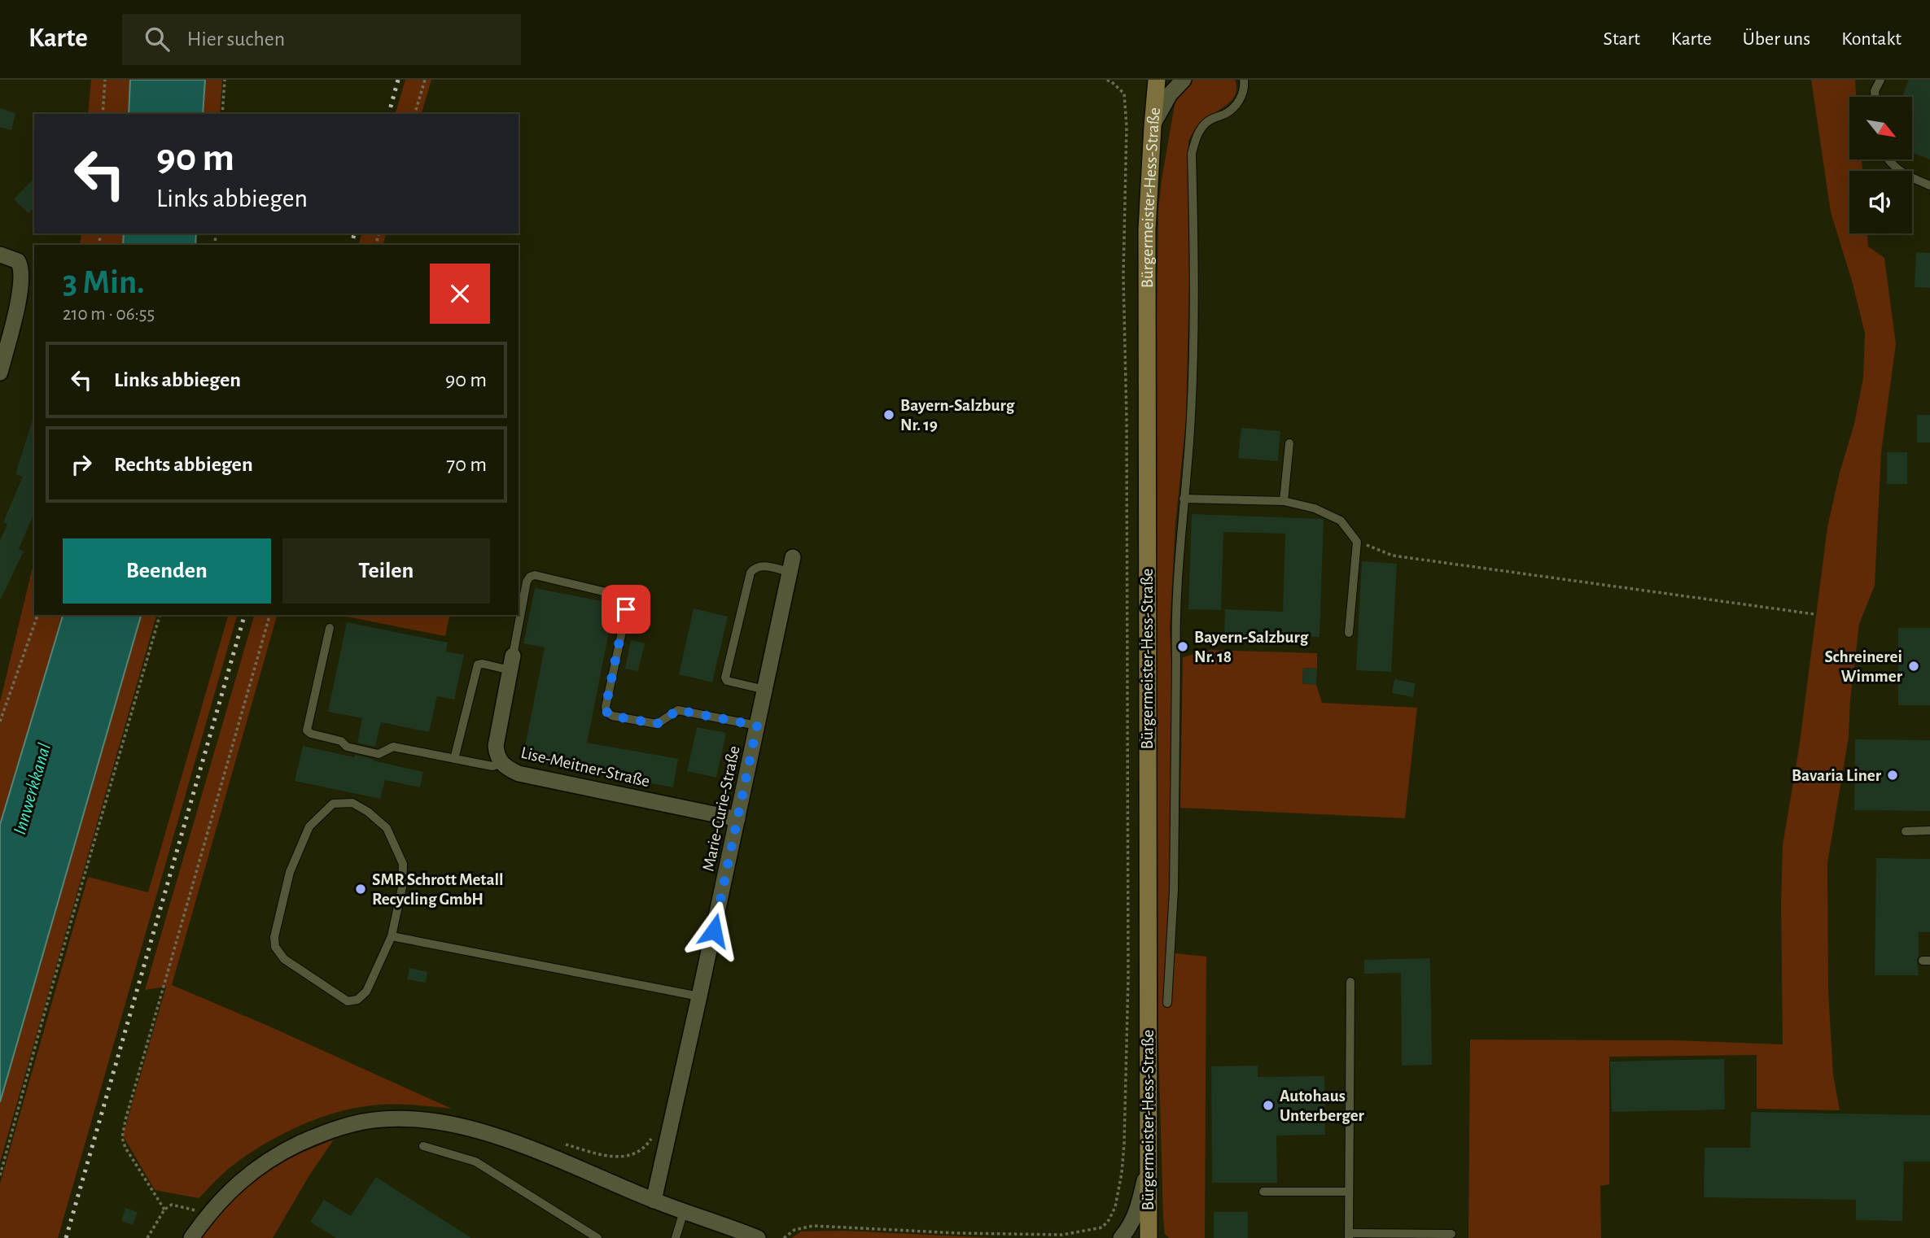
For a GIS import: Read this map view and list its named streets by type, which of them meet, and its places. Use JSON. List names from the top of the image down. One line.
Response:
{"streets":{"main road":["Bürgermeister-Hess-Straße"],"street":["Lise-Meitner-Straße","Marie-Curie-Straße"]},"crossings":[["Lise-Meitner-Straße","Marie-Curie-Straße"]],"water":["Innwerkkanal"],"places":["Bayern-Salzburg Nr. 19","Bayern-Salzburg Nr. 18","Schreinerei Wimmer","Bavaria Liner","SMR Schrott Metall Recycling GmbH","Autohaus Unterberger"],"north":"bottom right","page":{"header":"Karte","search":"Hier suchen","nav":["Start","Karte","Über uns","Kontakt"],"turn":["90 m","Links abbiegen"],"heading":["3 Min.","210 m · 06:55"],"list":[{"name":"Links abbiegen","value":"90 m"},{"name":"Rechts abbiegen","value":"70 m"}],"buttons":["Beenden","Teilen"]}}
